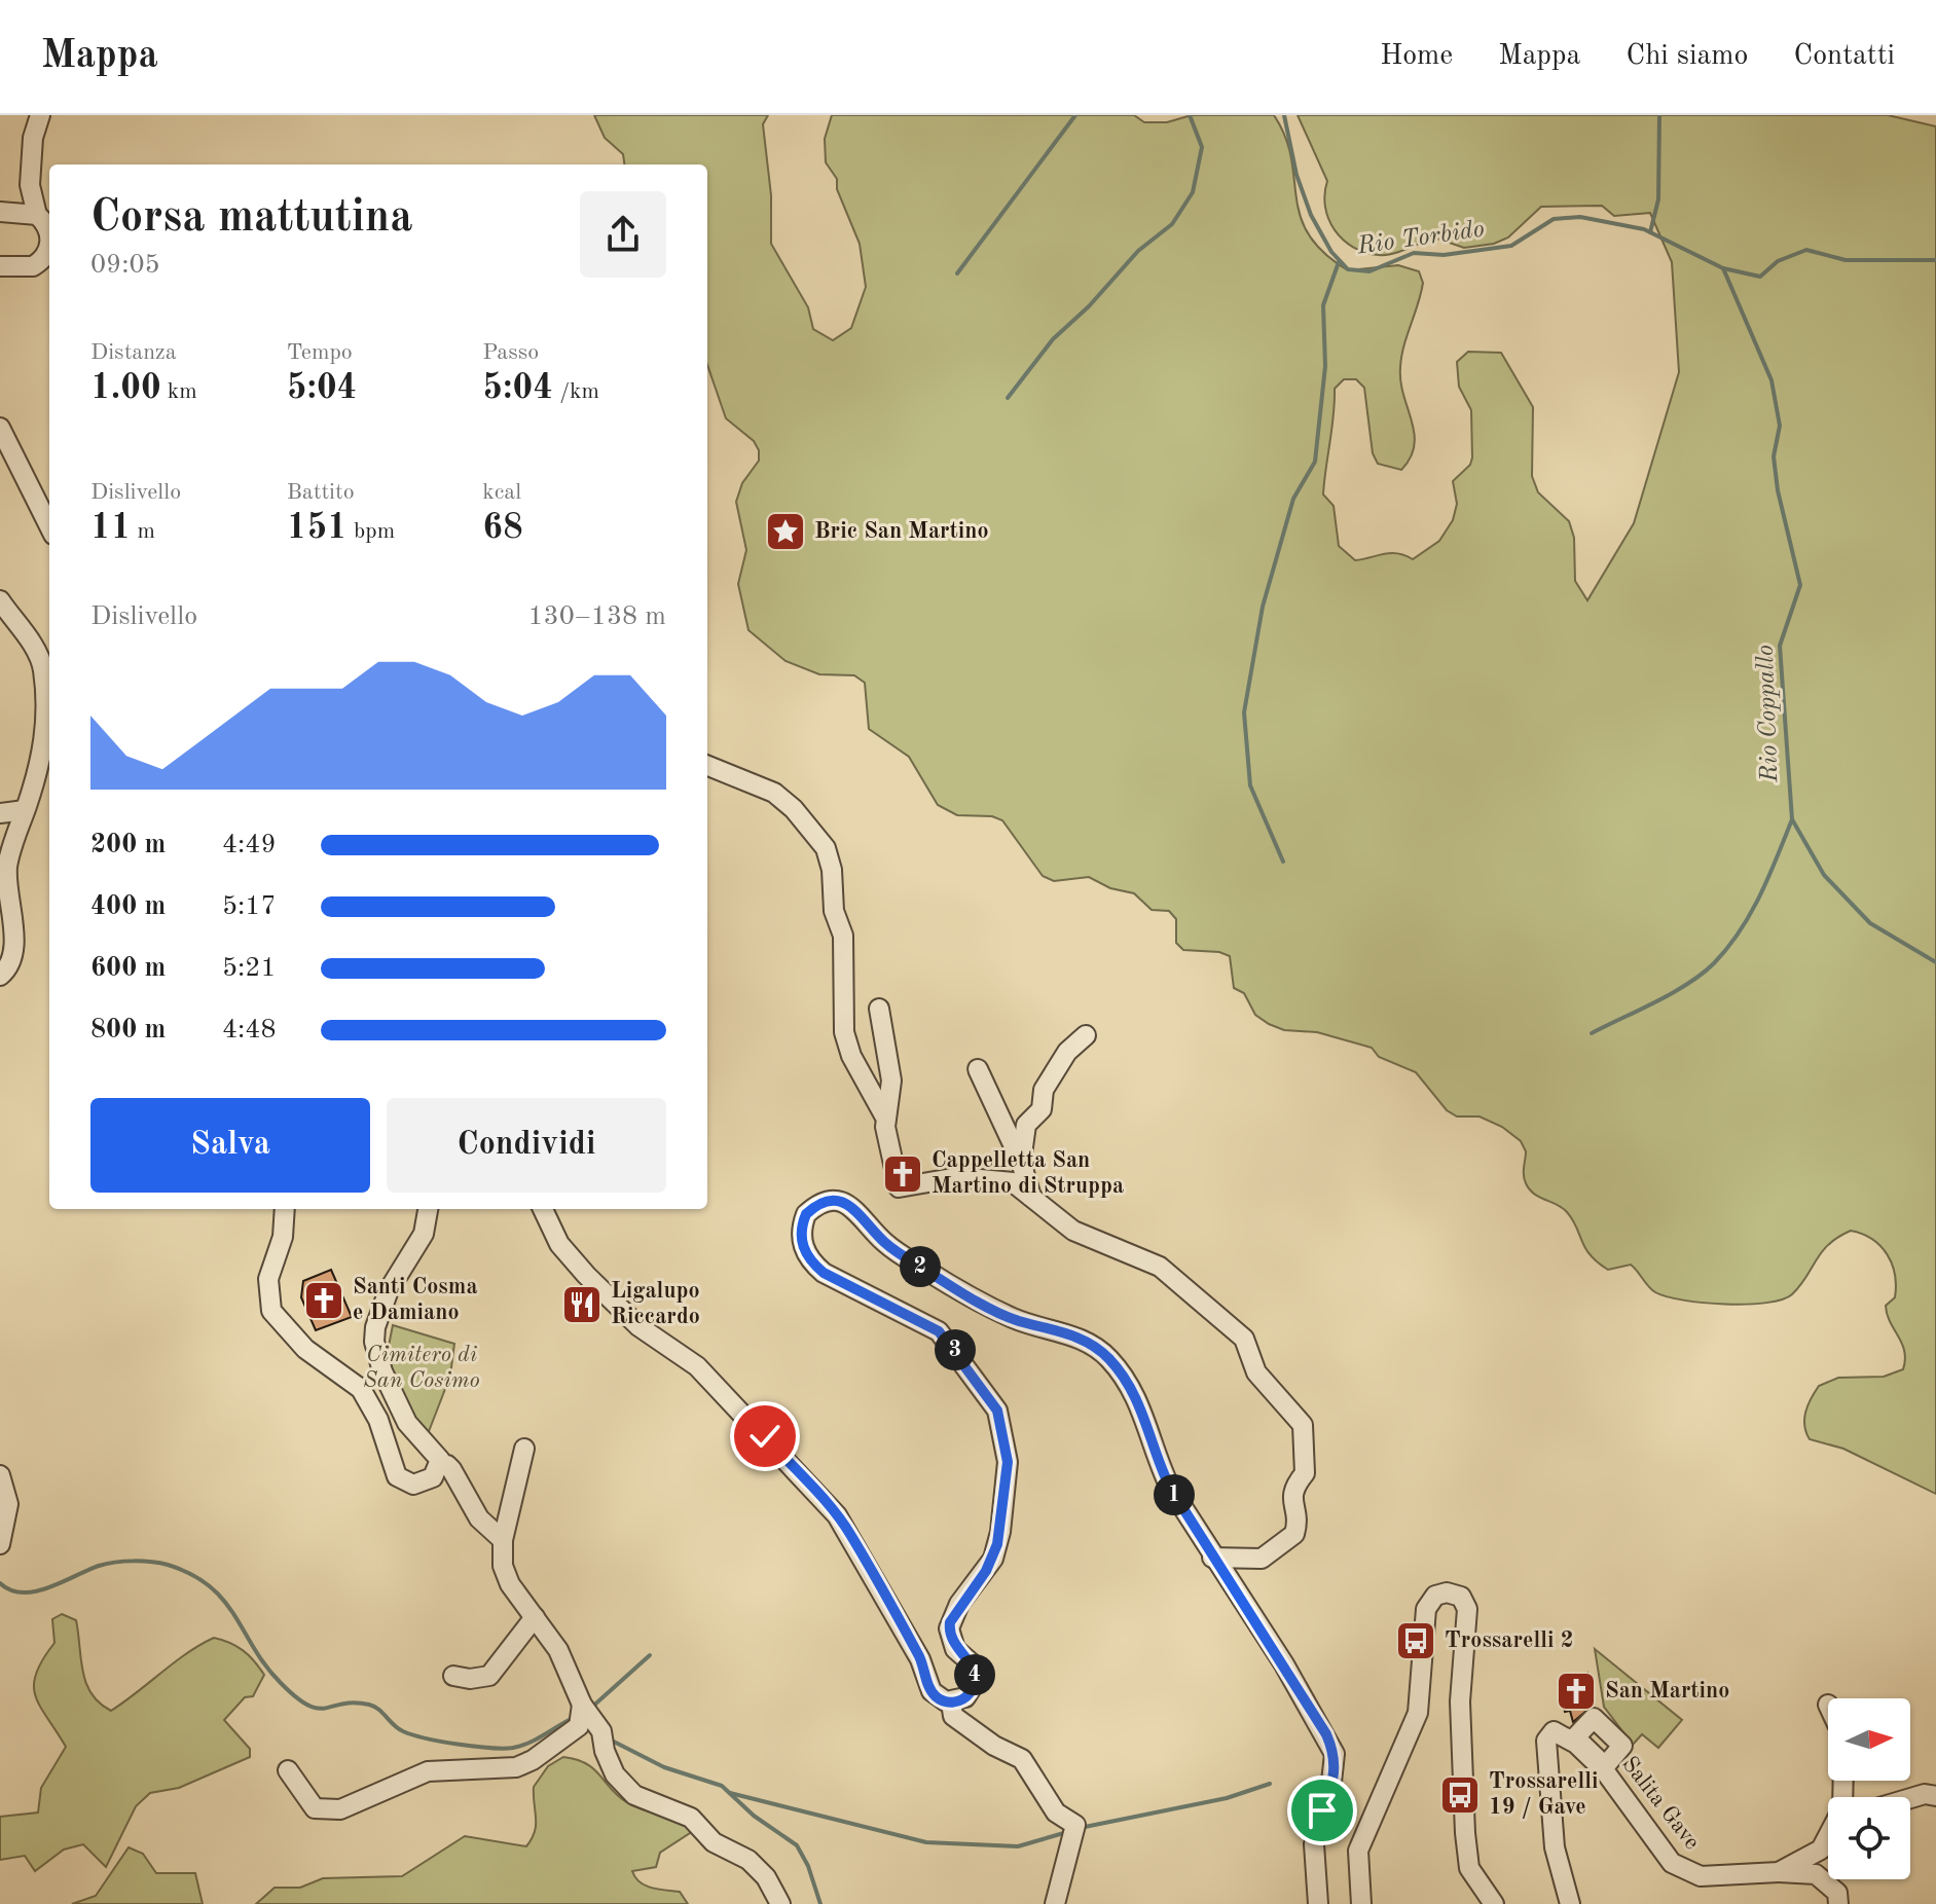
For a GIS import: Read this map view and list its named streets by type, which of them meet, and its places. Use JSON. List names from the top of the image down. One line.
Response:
{"streets":{"street":["Salita Gave"]},"water":["Rio Torbido","Rio Coppallo"],"parks":["Cimitero di San Cosimo"],"places":{"place":["Bric San Martino"],"church":["Cappelletta San Martino di Struppa","Santi Cosma e Damiano","San Martino"],"restaurant":["Ligalupo Riccardo"],"bus stop":["Trossarelli 2","Trossarelli 19 / Gave"]},"north":"right","page":{"header":"Mappa","nav":["Home","Mappa","Chi siamo","Contatti"],"heading":["Corsa mattutina","09:05"],"stats":[["Distanza","1.00 km"],["Tempo","5:04"],["Passo","5:04 /km"],["Dislivello","11 m"],["Battito","151 bpm"],["kcal","68"]],"chart":["Dislivello","130–138 m"],"list":[{"name":"200 m","note":"4:49"},{"name":"400 m","note":"5:17"},{"name":"600 m","note":"5:21"},{"name":"800 m","note":"4:48"}],"buttons":["Salva","Condividi"],"pins":["2","3","1","4"]}}
